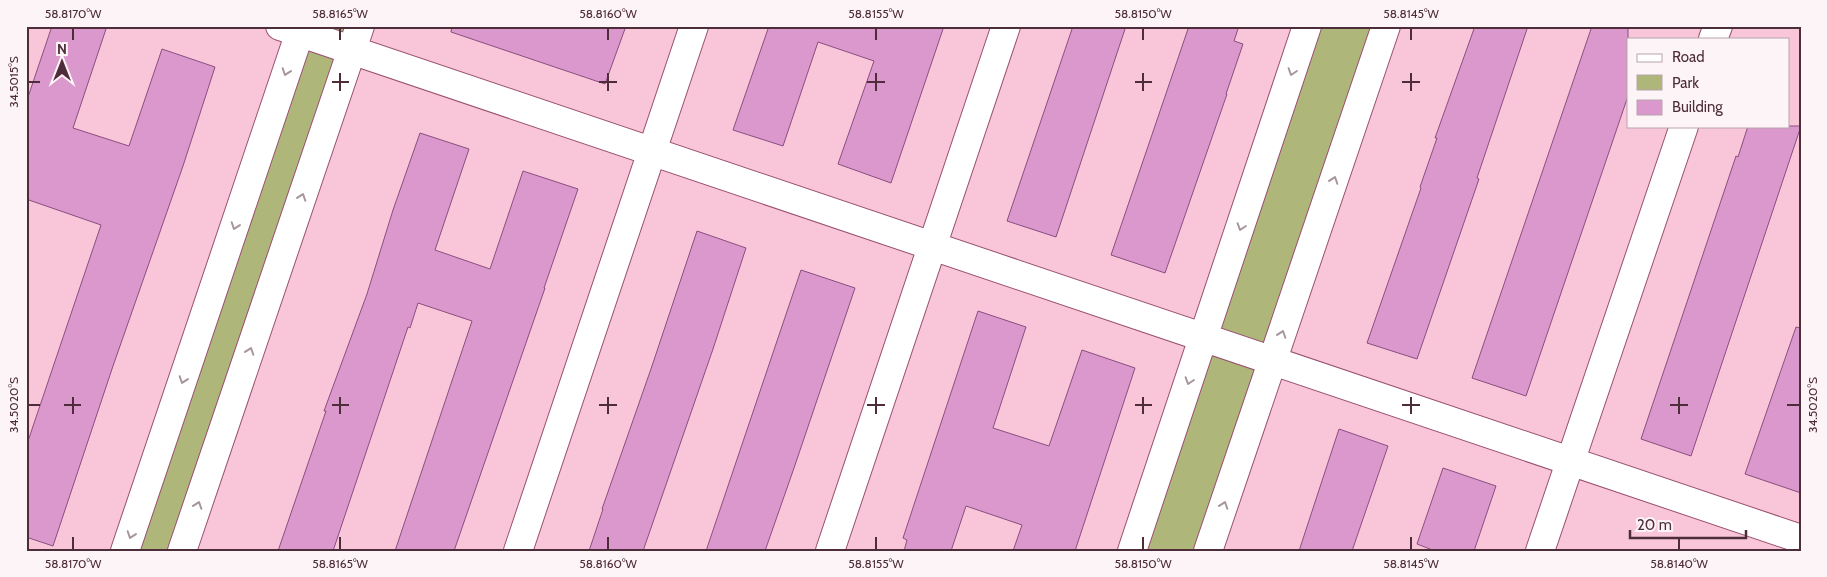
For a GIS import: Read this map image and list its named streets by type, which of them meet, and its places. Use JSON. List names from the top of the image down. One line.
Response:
{"legend":["Road","Park","Building"],"scale_bar":"20 m","north":"top","coordinates":["58.8170°W","58.8165°W","58.8160°W","58.8155°W","58.8150°W","58.8145°W","34.5015°S","34.5020°S","58.8140°W"]}
